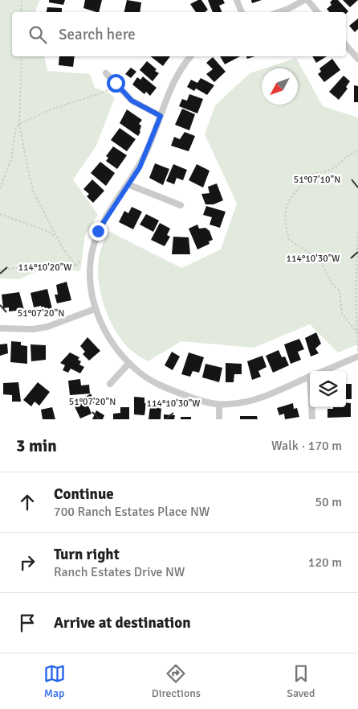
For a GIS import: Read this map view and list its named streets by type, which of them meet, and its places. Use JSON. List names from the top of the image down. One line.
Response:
{"north":"bottom left","page":{"search":"Search here","heading":["3 min","Walk · 170 m"],"list":[["Continue","700 Ranch Estates Place NW","50 m"],["Turn right","Ranch Estates Drive NW","120 m"],"Arrive at destination"],"nav":["Map","Directions","Saved"]},"coordinates":["51°07'10\"N","114°10'30\"W","114°10'20\"W","51°07'20\"N"]}
